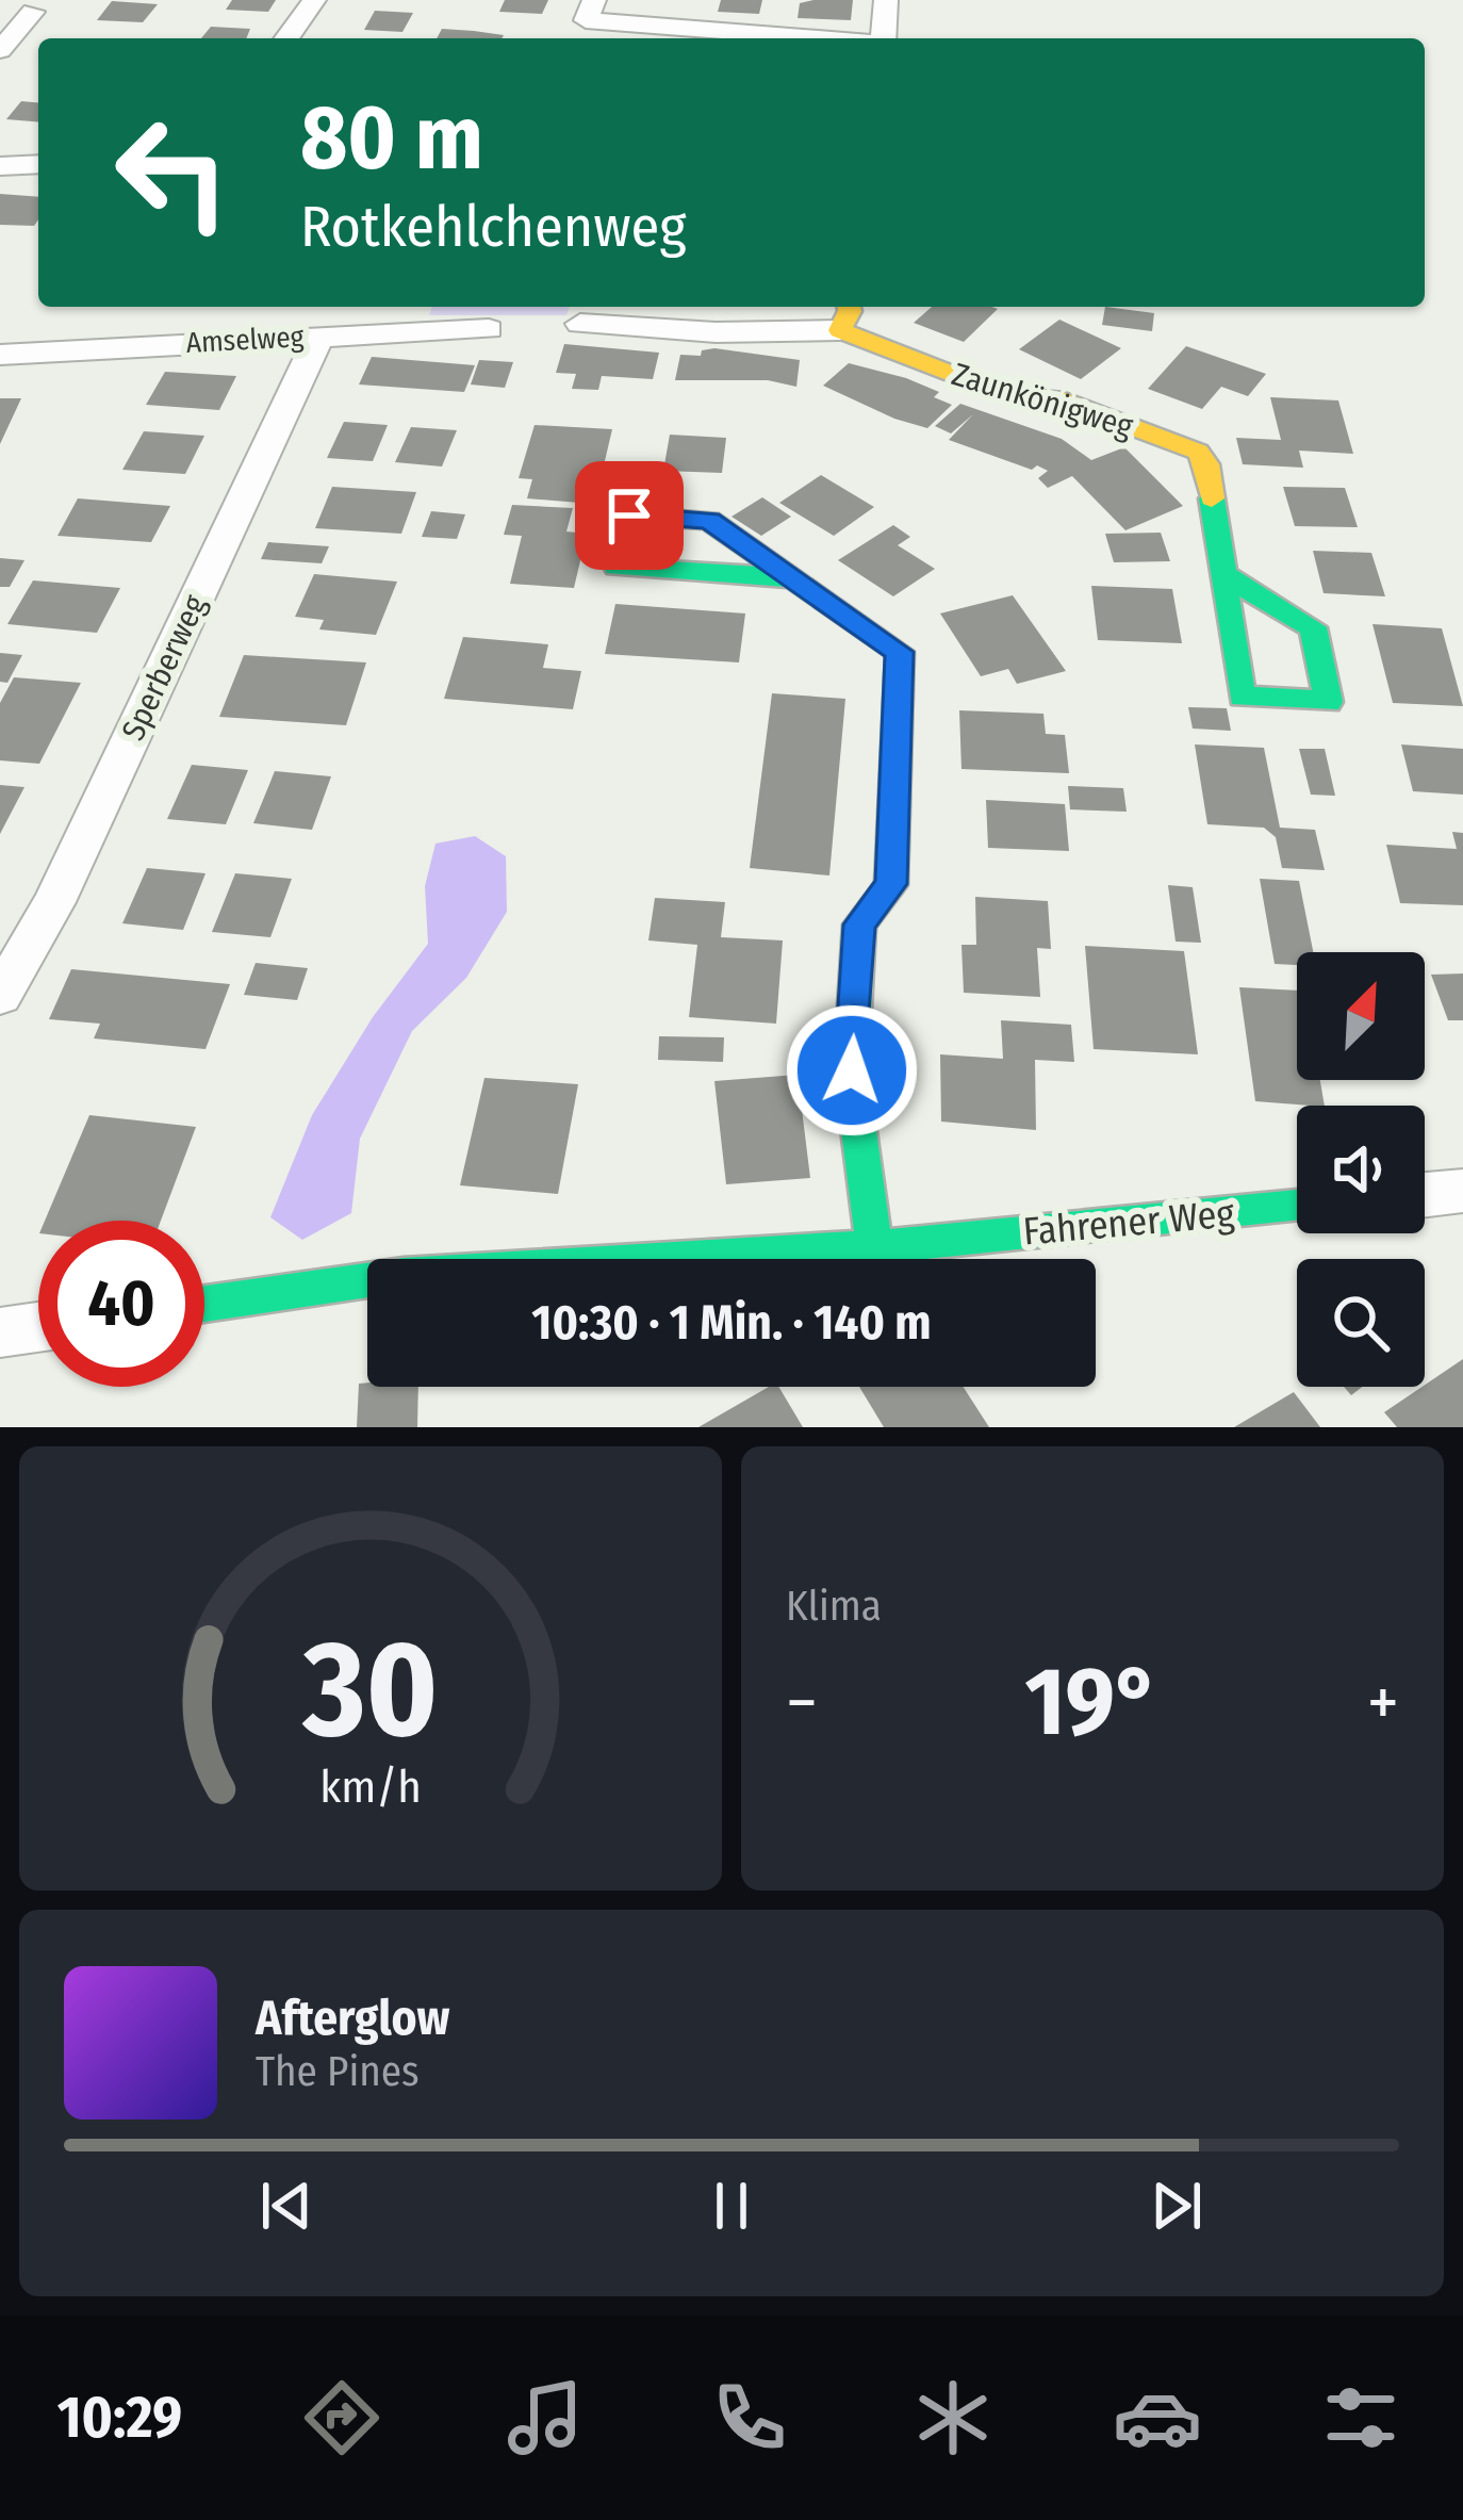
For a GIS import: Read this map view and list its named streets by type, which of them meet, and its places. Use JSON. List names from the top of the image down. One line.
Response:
{"streets":{"street":["Amselweg","Zaunkönigweg","Sperberweg","Fahrener Weg"]},"crossings":[["Amselweg","Sperberweg"]],"north":"top right","page":{"turn":["80 m","Rotkehlchenweg"],"limit":"40","trip":"10:30 · 1 Min. · 140 m","tile":"Klima","heat":["−","19°","+"],"song":["Afterglow","The Pines"],"tabs":"10:29","gauge":["30","km/h"]}}
